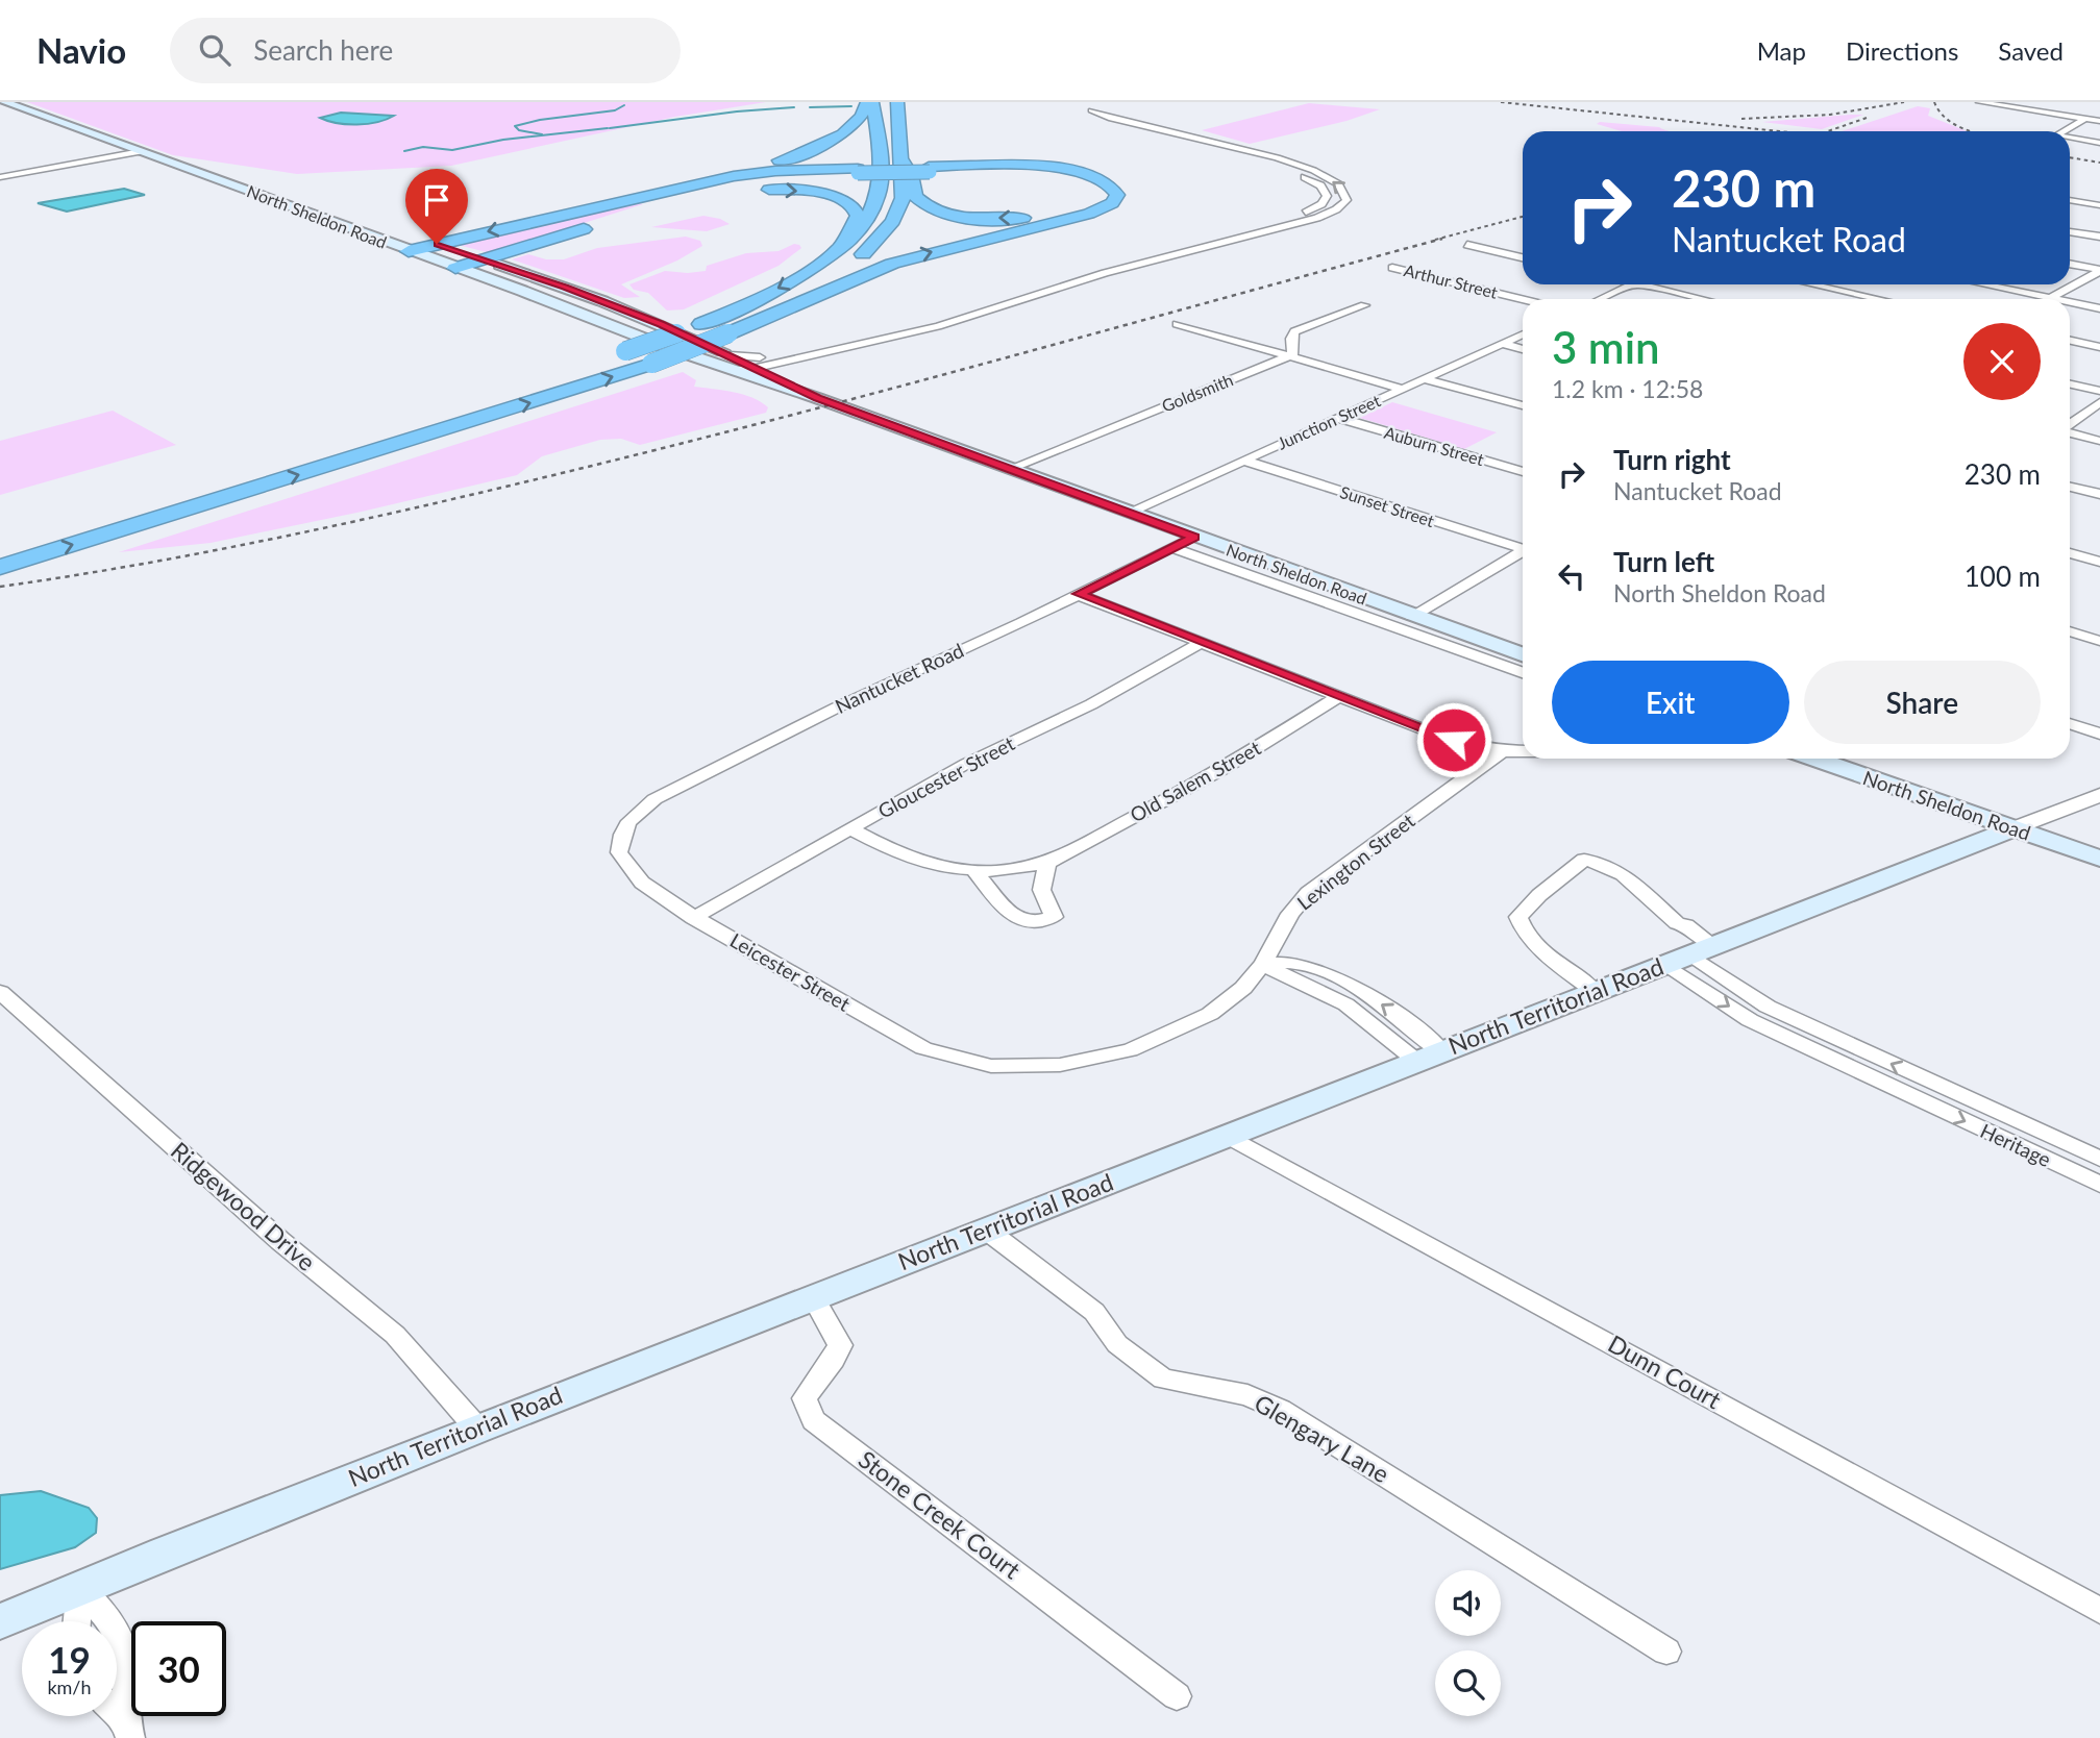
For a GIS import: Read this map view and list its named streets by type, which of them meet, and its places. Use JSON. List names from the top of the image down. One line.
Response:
{"streets":{"main road":["North Sheldon Road","North Territorial Road"],"street":["Arthur Street","Goldsmith","Junction Street","Auburn Street","Sunset Street","Nantucket Road","Gloucester Street","Old Salem Street","Lexington Street","Leicester Street","Heritage","Ridgewood Drive","Dunn Court","Glengary Lane","Stone Creek Court"]},"crossings":[["North Sheldon Road","Goldsmith"],["North Sheldon Road","Junction Street"],["North Sheldon Road","Nantucket Road"],["North Sheldon Road","North Territorial Road"],["Junction Street","Auburn Street"],["Junction Street","Sunset Street"],["Nantucket Road","Leicester Street"],["Gloucester Street","Old Salem Street"],["Gloucester Street","Leicester Street"],["Lexington Street","Leicester Street"],["North Territorial Road","Heritage"],["North Territorial Road","Ridgewood Drive"],["North Territorial Road","Dunn Court"],["North Territorial Road","Glengary Lane"],["North Territorial Road","Stone Creek Court"]],"page":{"header":"Navio","search":"Search here","nav":["Map","Directions","Saved"],"turn":["230 m","Nantucket Road"],"heading":["3 min","1.2 km · 12:58"],"list":[{"name":"Turn right","note":"Nantucket Road","value":"230 m"},{"name":"Turn left","note":"North Sheldon Road","value":"100 m"}],"buttons":["Exit","Share"],"speed":"19 km/h","limit":"30"}}
